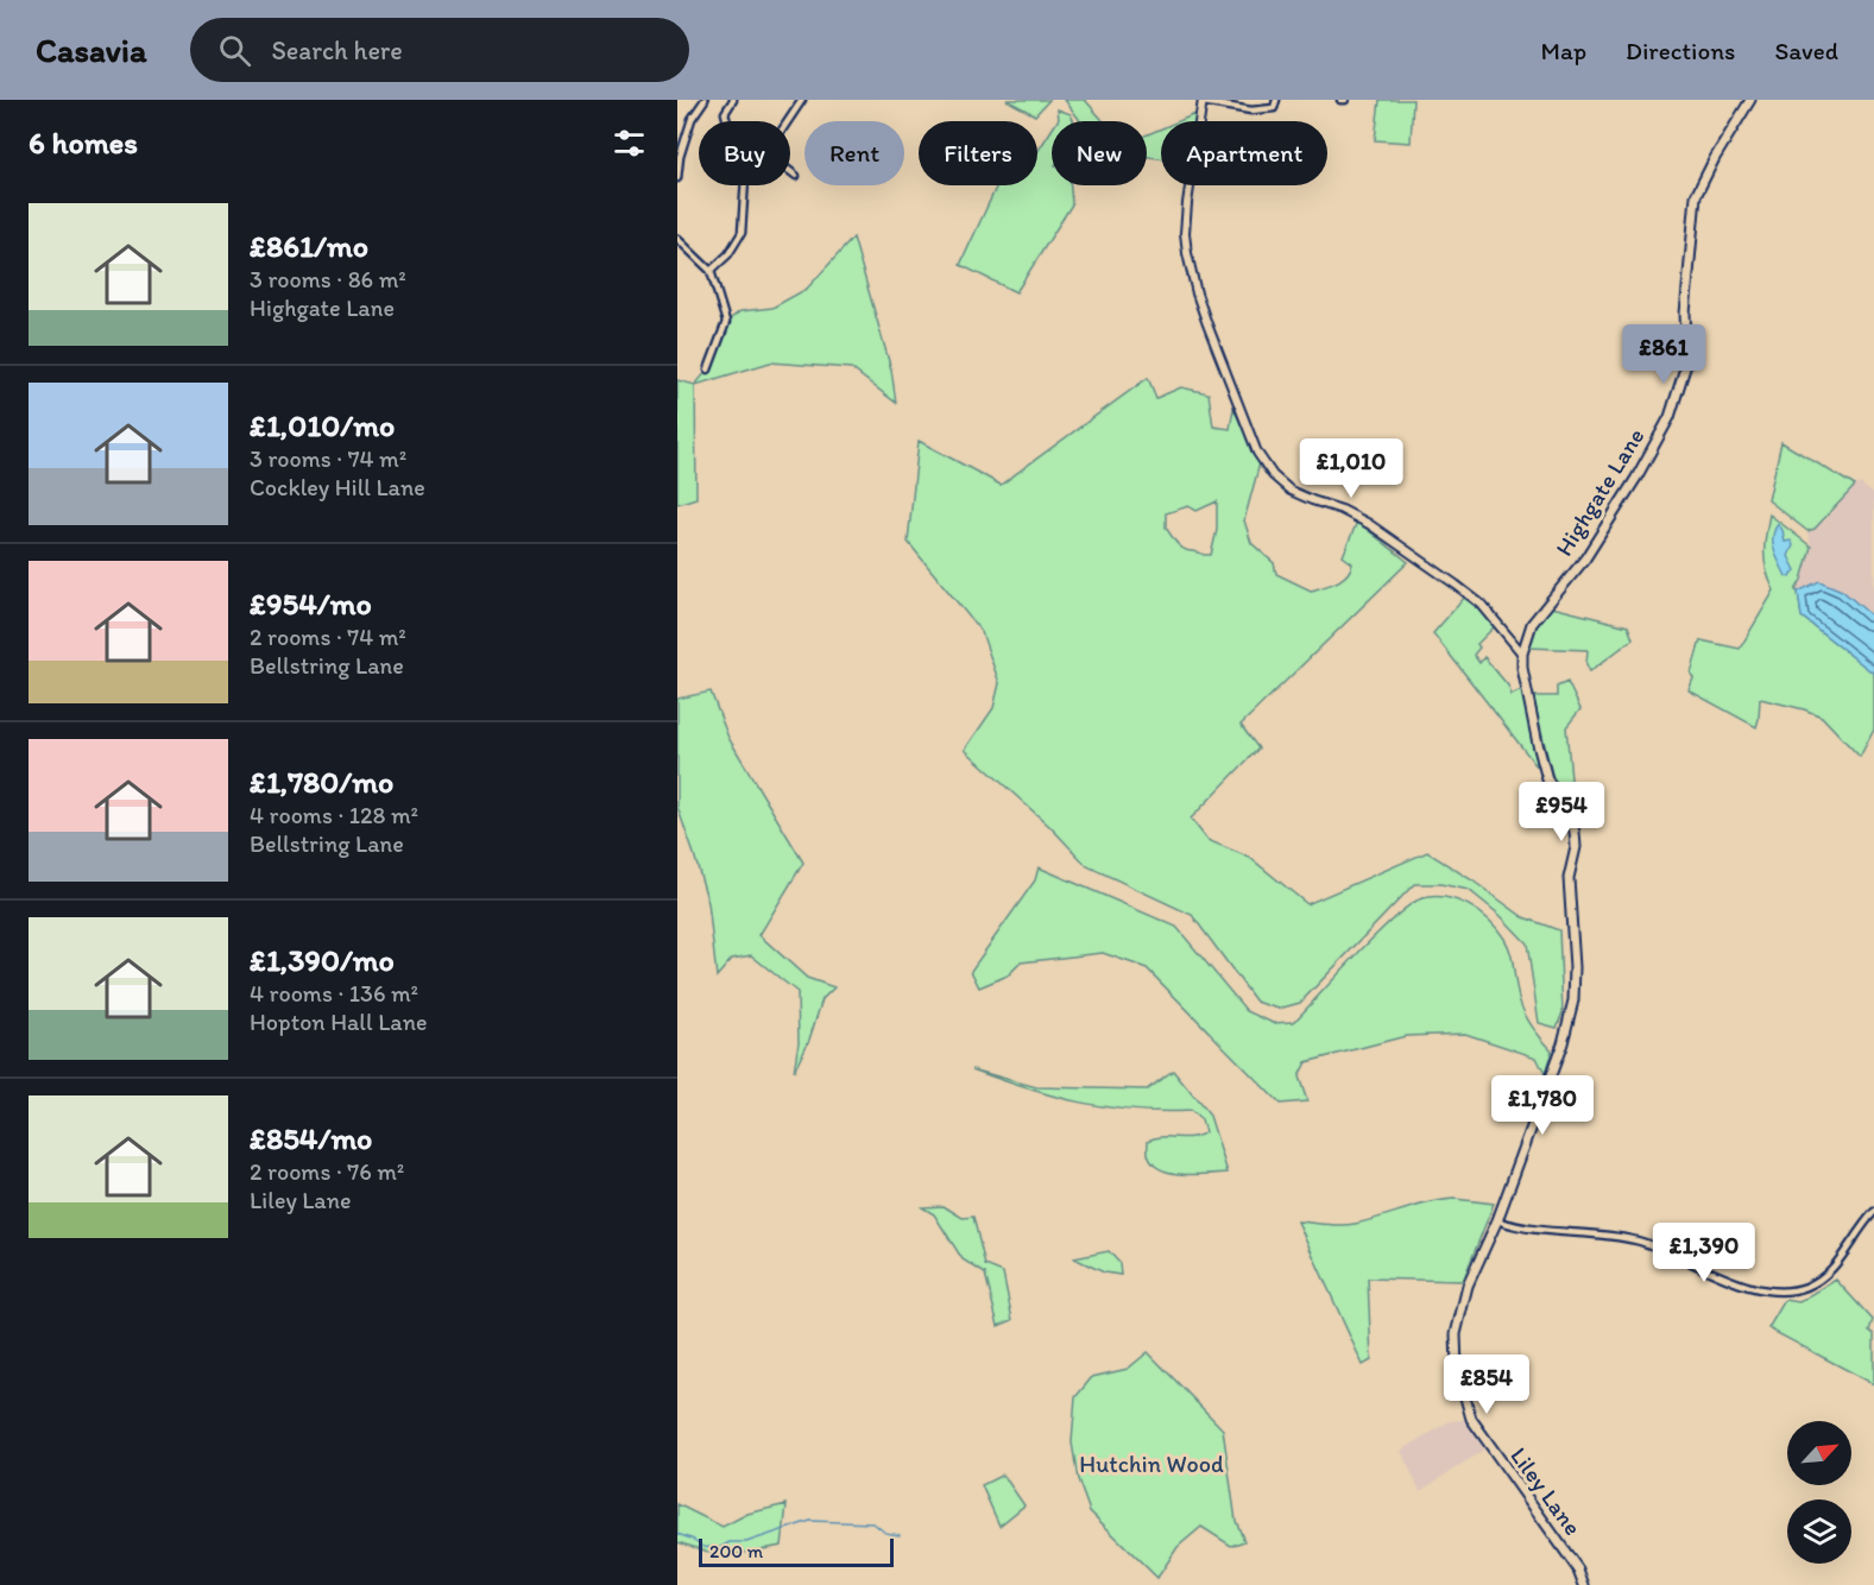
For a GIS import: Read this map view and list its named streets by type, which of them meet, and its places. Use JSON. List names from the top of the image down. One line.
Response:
{"streets":{"main road":["Highgate Lane","Liley Lane"]},"crossings":[["Highgate Lane","Liley Lane"]],"parks":["Hutchin Wood"],"scale_bar":"200 m","north":"top right","page":{"header":"Casavia","search":"Search here","nav":["Map","Directions","Saved"],"heading":"6 homes","chip":["Buy","Rent","Filters","New","Apartment"],"list":[{"name":"£861/mo","note":"3 rooms · 86 m² · Highgate Lane"},{"name":"£1,010/mo","note":"3 rooms · 74 m² · Cockley Hill Lane"},{"name":"£954/mo","note":"2 rooms · 74 m² · Bellstring Lane"},{"name":"£1,780/mo","note":"4 rooms · 128 m² · Bellstring Lane"},{"name":"£1,390/mo","note":"4 rooms · 136 m² · Hopton Hall Lane"},{"name":"£854/mo","note":"2 rooms · 76 m² · Liley Lane"}],"price":["£861","£1,010","£954","£1,780","£1,390","£854"],"scale":"200 m"}}
